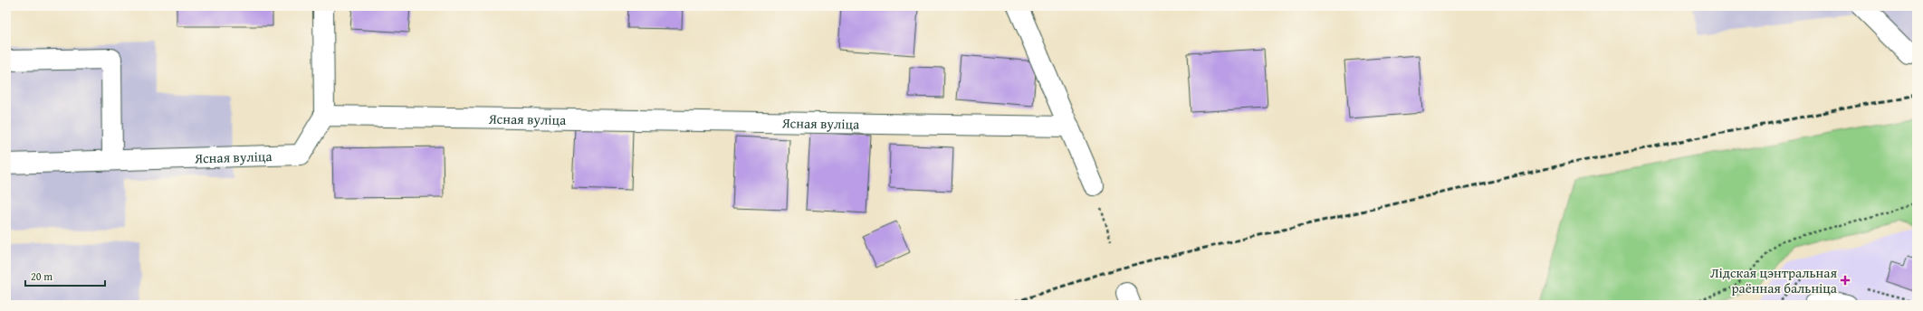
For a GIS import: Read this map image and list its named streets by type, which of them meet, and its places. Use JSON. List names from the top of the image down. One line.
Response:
{"streets":{"street":["Ясная вуліца"]},"places":{"health":["Лідская цэнтральная раённая бальніца"]},"scale_bar":"20 m"}
